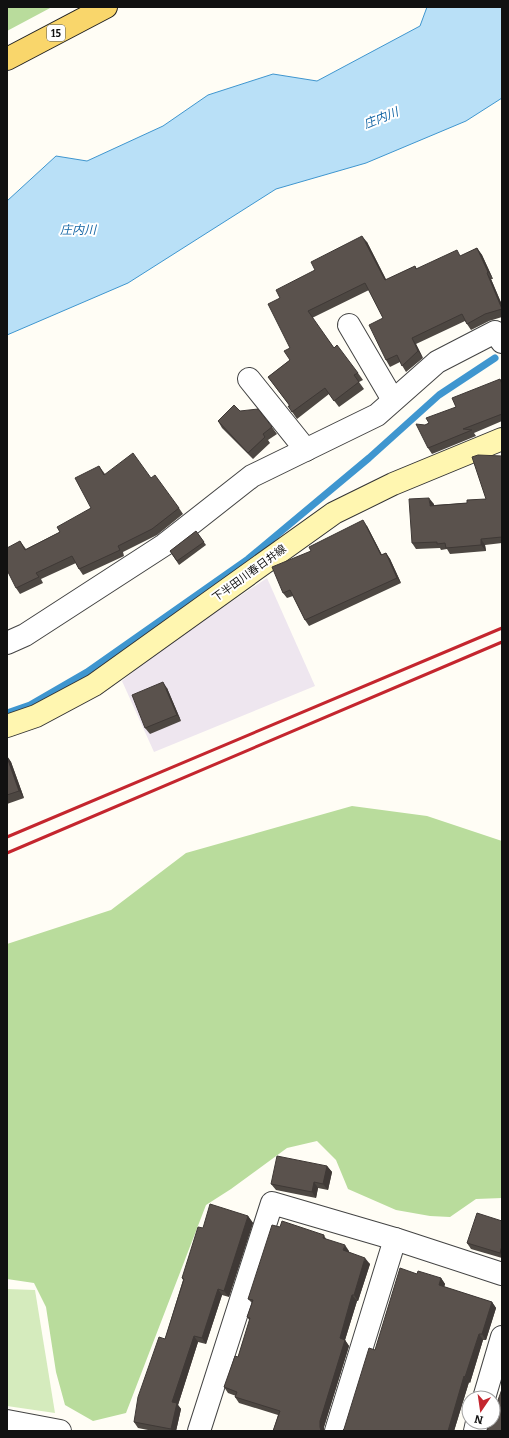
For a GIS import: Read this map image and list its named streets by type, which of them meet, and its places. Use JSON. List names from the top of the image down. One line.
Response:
{"streets":{"main road":["15","下半田川春日井線"]},"water":["庄内川"],"north":"bottom"}
